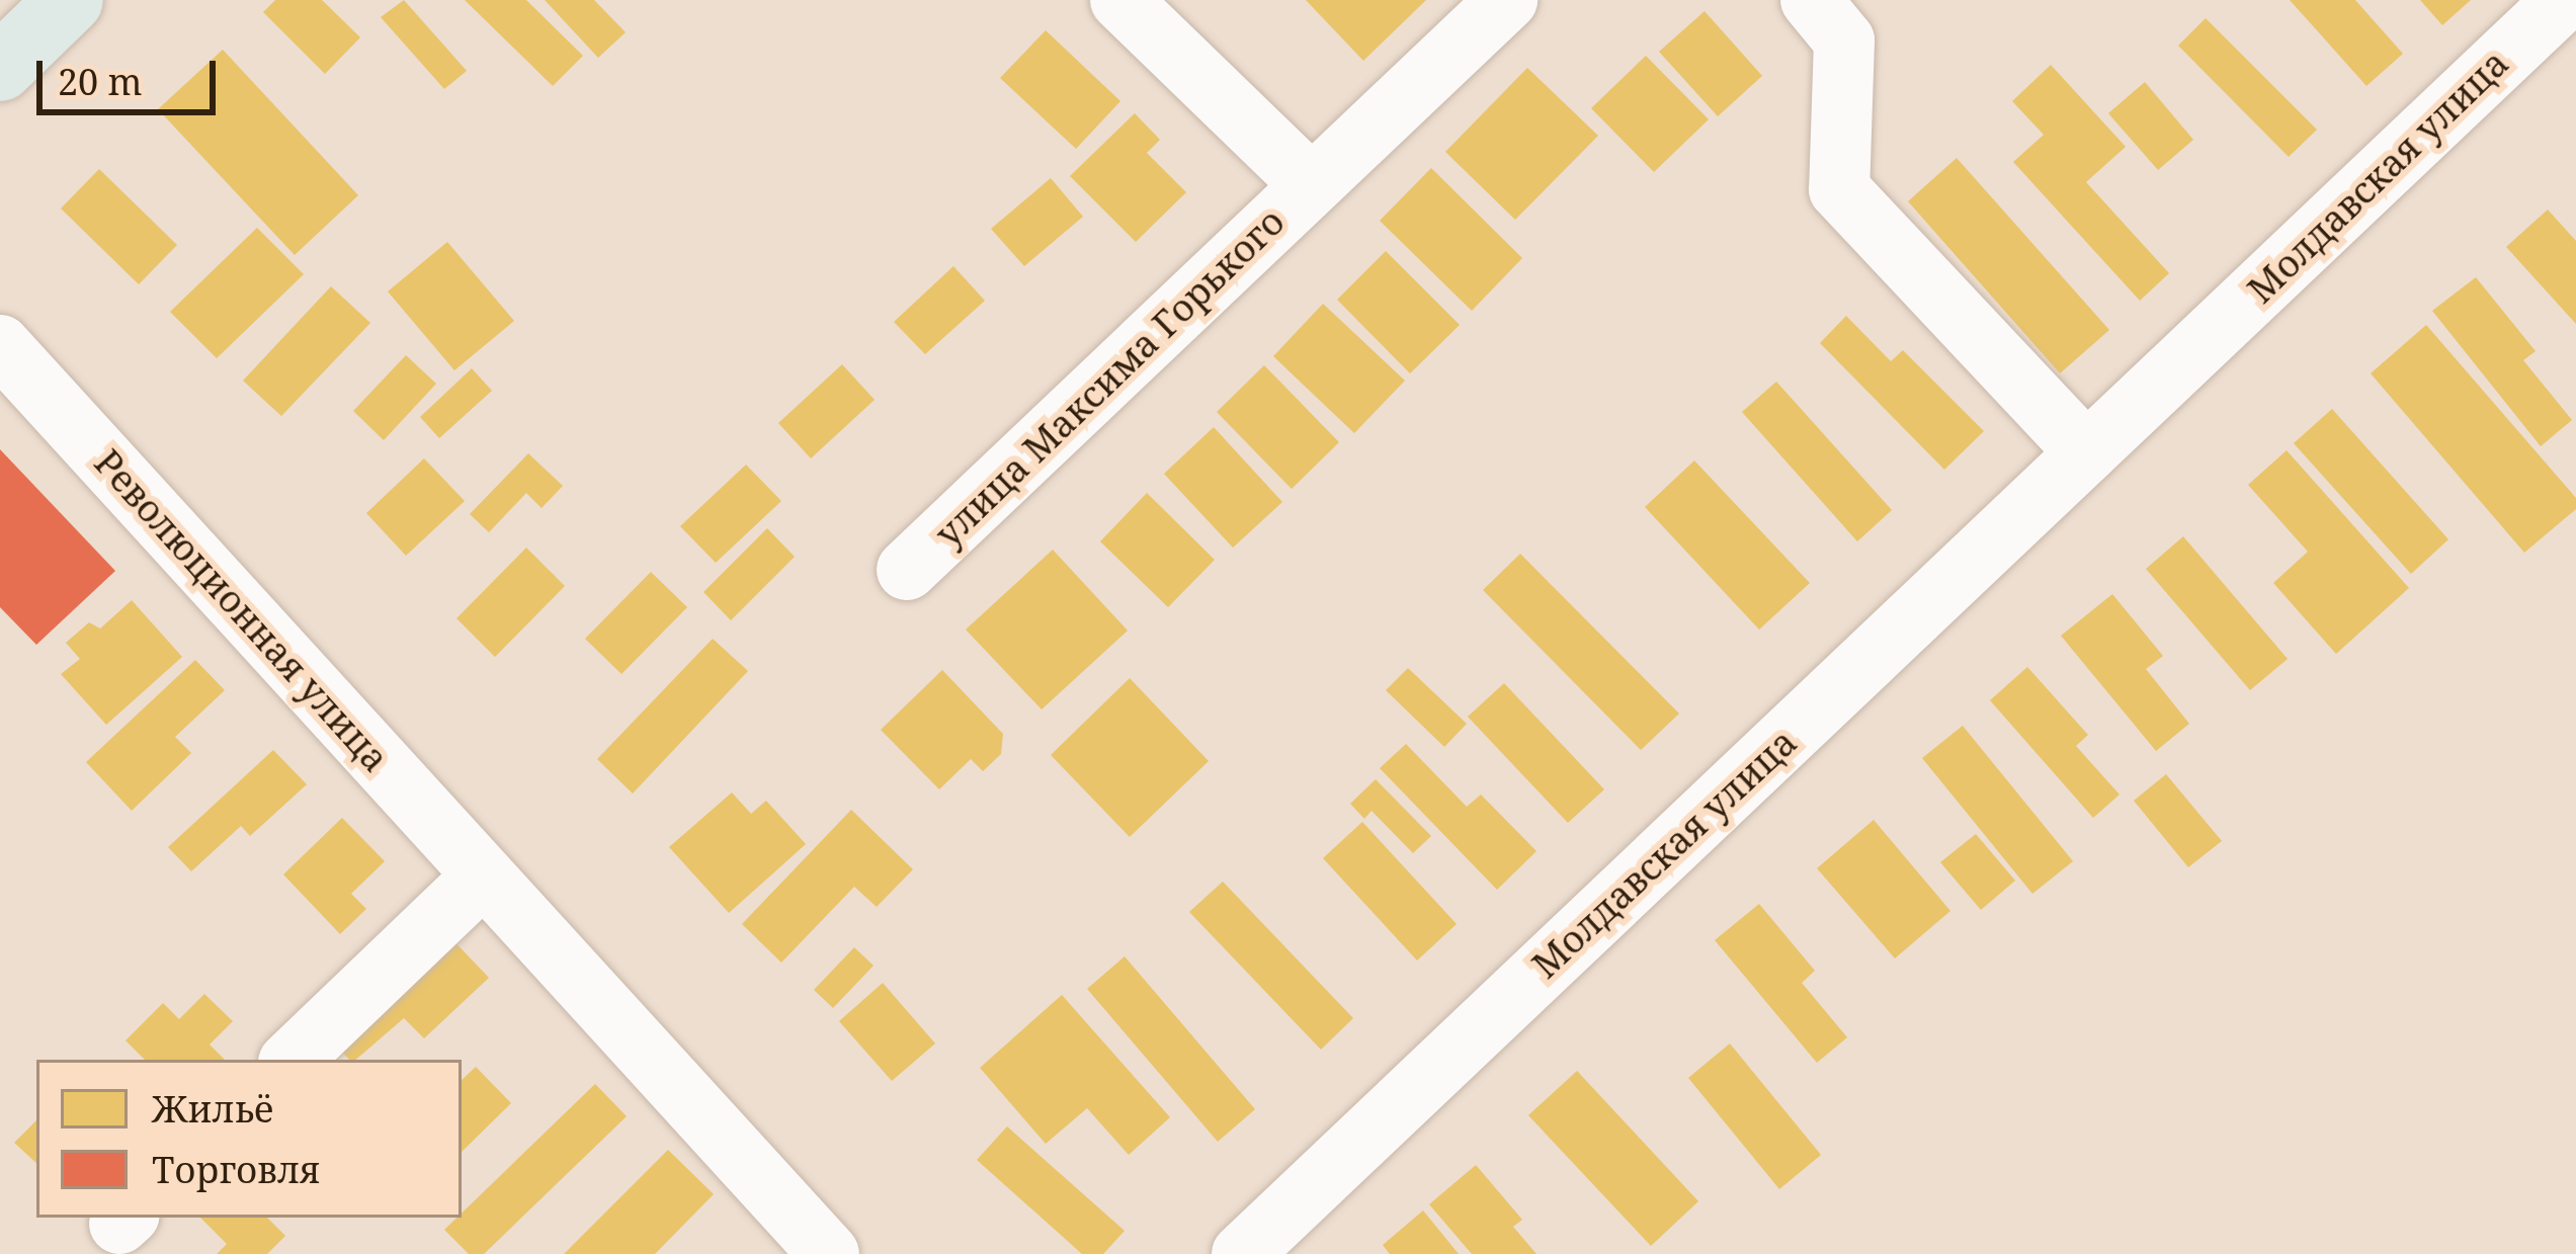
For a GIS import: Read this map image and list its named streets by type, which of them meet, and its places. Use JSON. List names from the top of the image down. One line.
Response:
{"streets":{"street":["Молдавская улица","улица Максима Горького","Революционная улица"]},"legend":["Жильё","Торговля"],"scale_bar":"20 m"}
